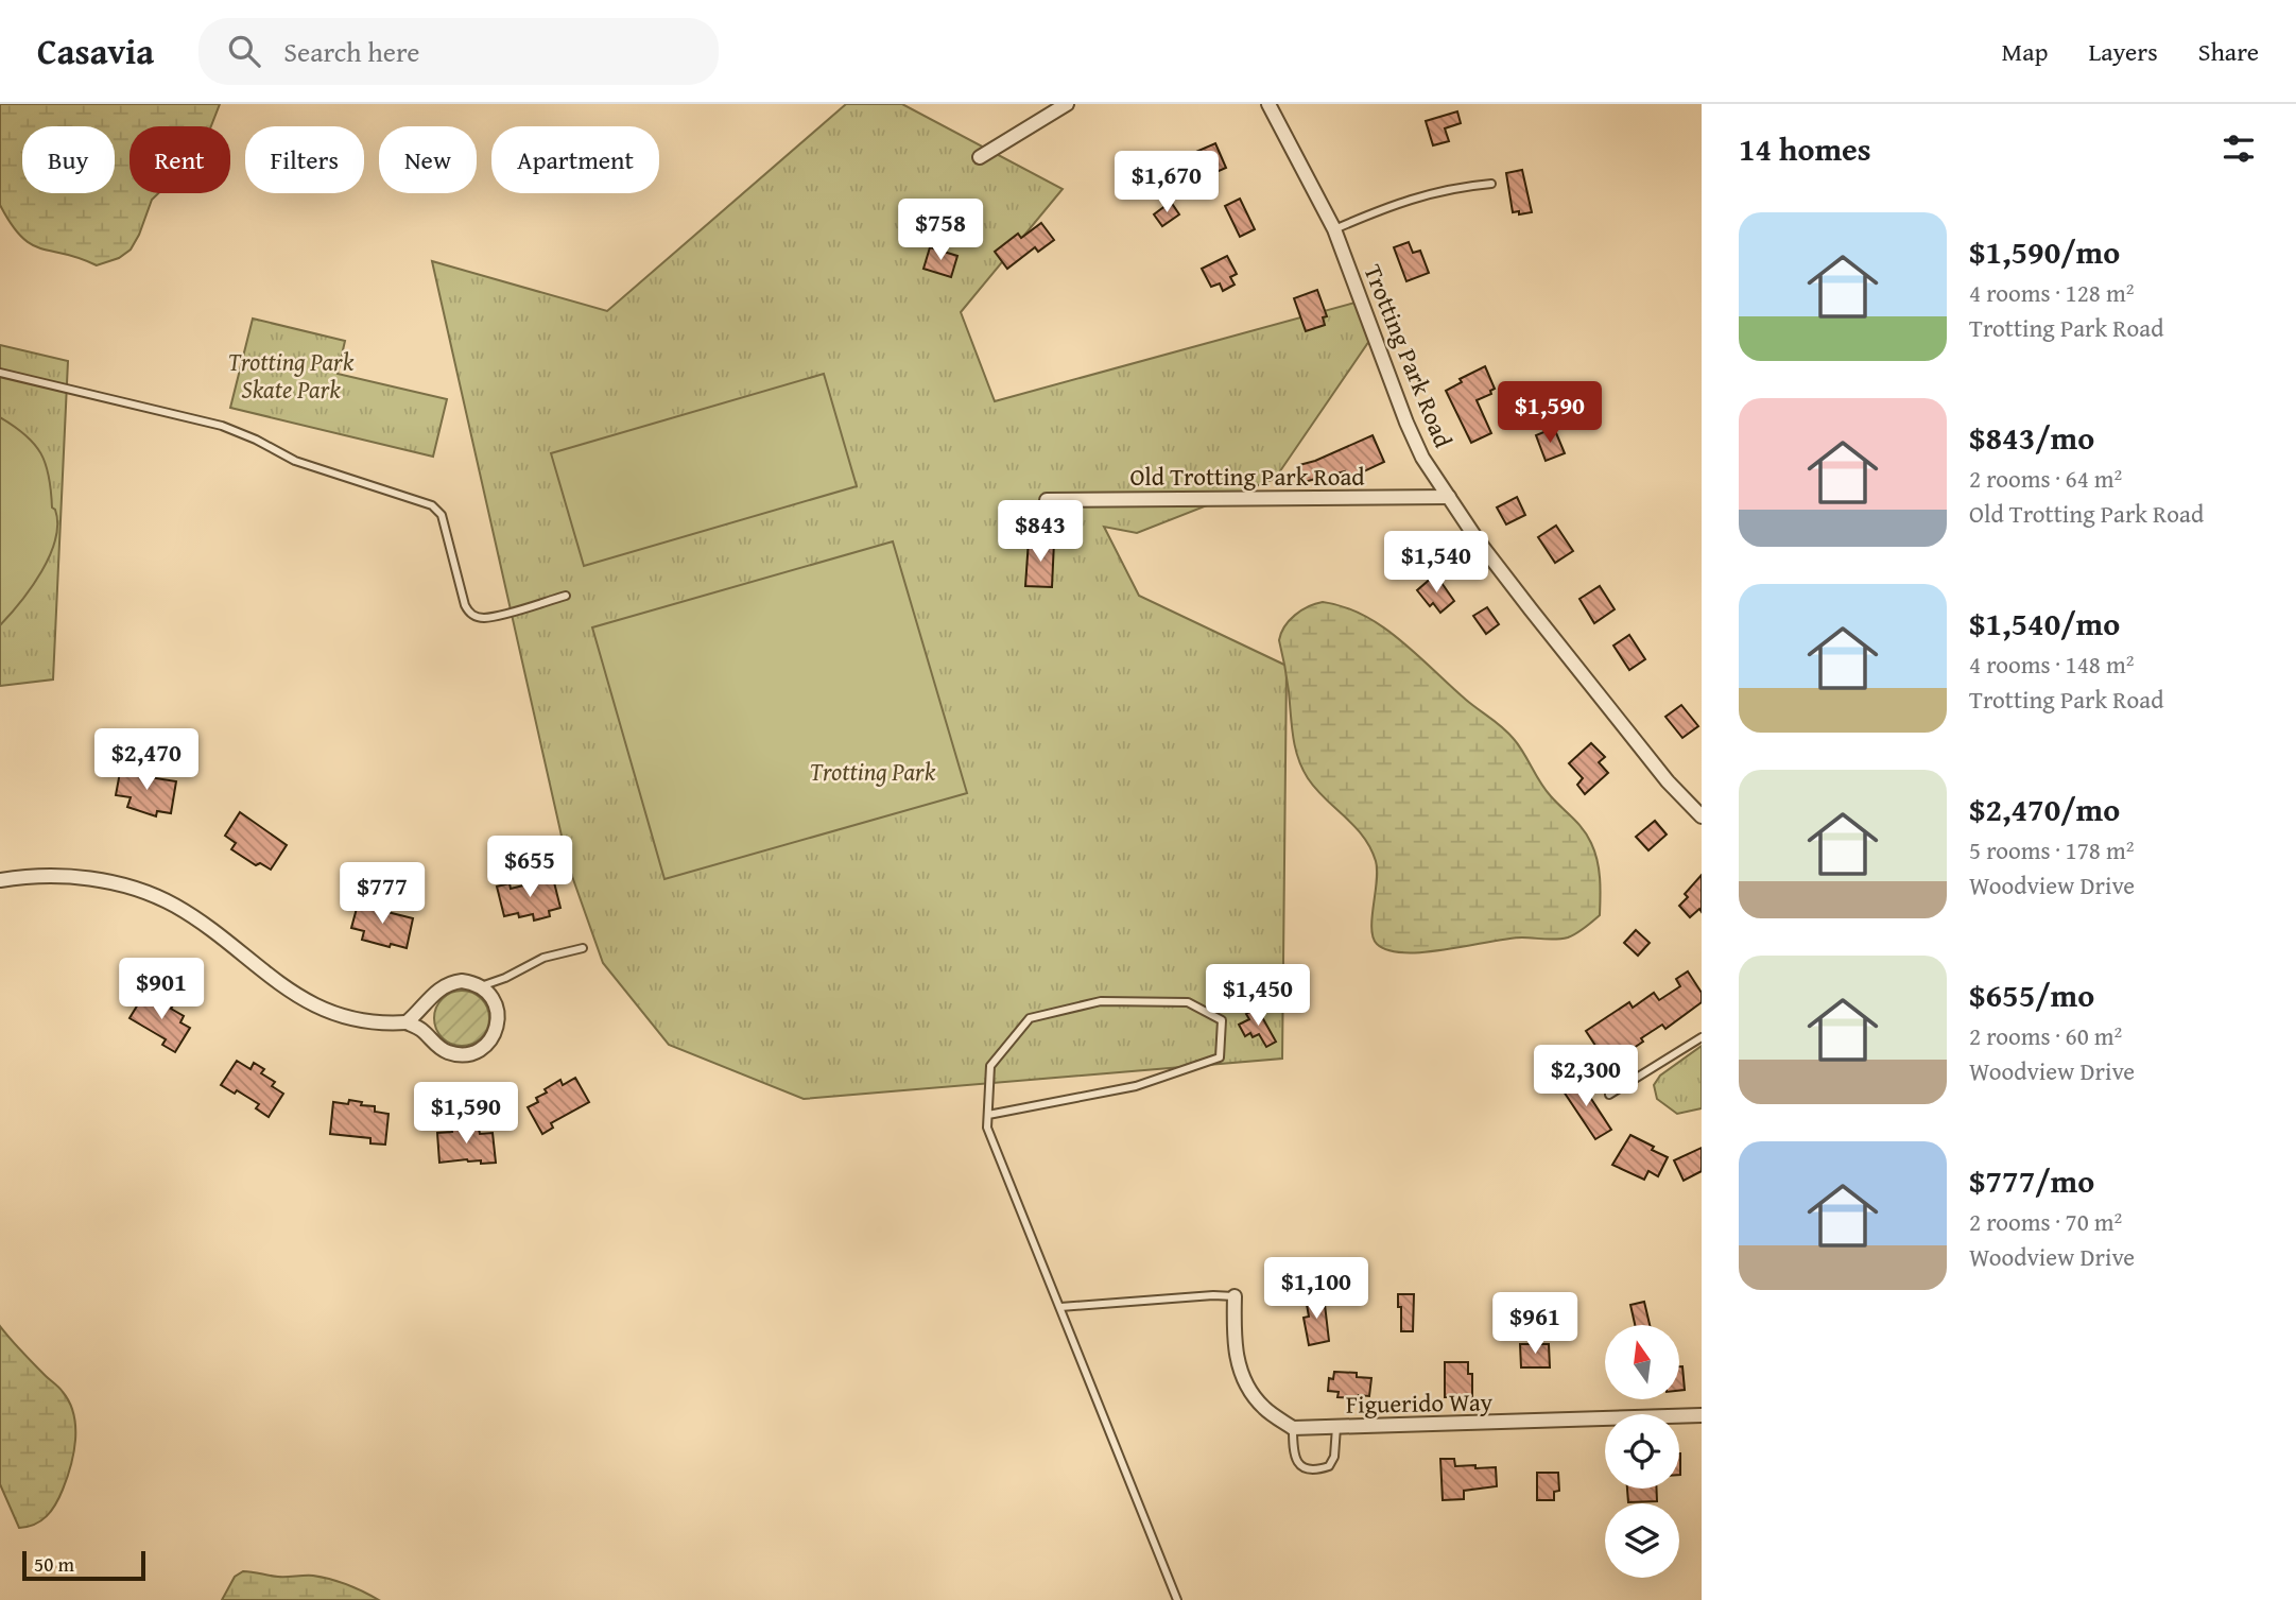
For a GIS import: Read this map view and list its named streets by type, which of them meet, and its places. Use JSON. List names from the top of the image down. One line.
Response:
{"streets":{"street":["Trotting Park Road","Old Trotting Park Road","Figuerido Way"]},"crossings":[["Trotting Park Road","Old Trotting Park Road"]],"parks":["Trotting Park Skate Park","Trotting Park"],"scale_bar":"50 m","north":"top","page":{"header":"Casavia","search":"Search here","nav":["Map","Layers","Share"],"heading":"14 homes","chip":["Buy","Rent","Filters","New","Apartment"],"price":["$1,670","$758","$1,590","$843","$1,540","$2,470","$655","$777","$901","$1,450","$2,300","$1,590","$1,100","$961"],"list":[{"name":"$1,590/mo","note":"4 rooms · 128 m² · Trotting Park Road"},{"name":"$843/mo","note":"2 rooms · 64 m² · Old Trotting Park Road"},{"name":"$1,540/mo","note":"4 rooms · 148 m² · Trotting Park Road"},{"name":"$2,470/mo","note":"5 rooms · 178 m² · Woodview Drive"},{"name":"$655/mo","note":"2 rooms · 60 m² · Woodview Drive"},{"name":"$777/mo","note":"2 rooms · 70 m² · Woodview Drive"}],"scale":"50 m"}}
